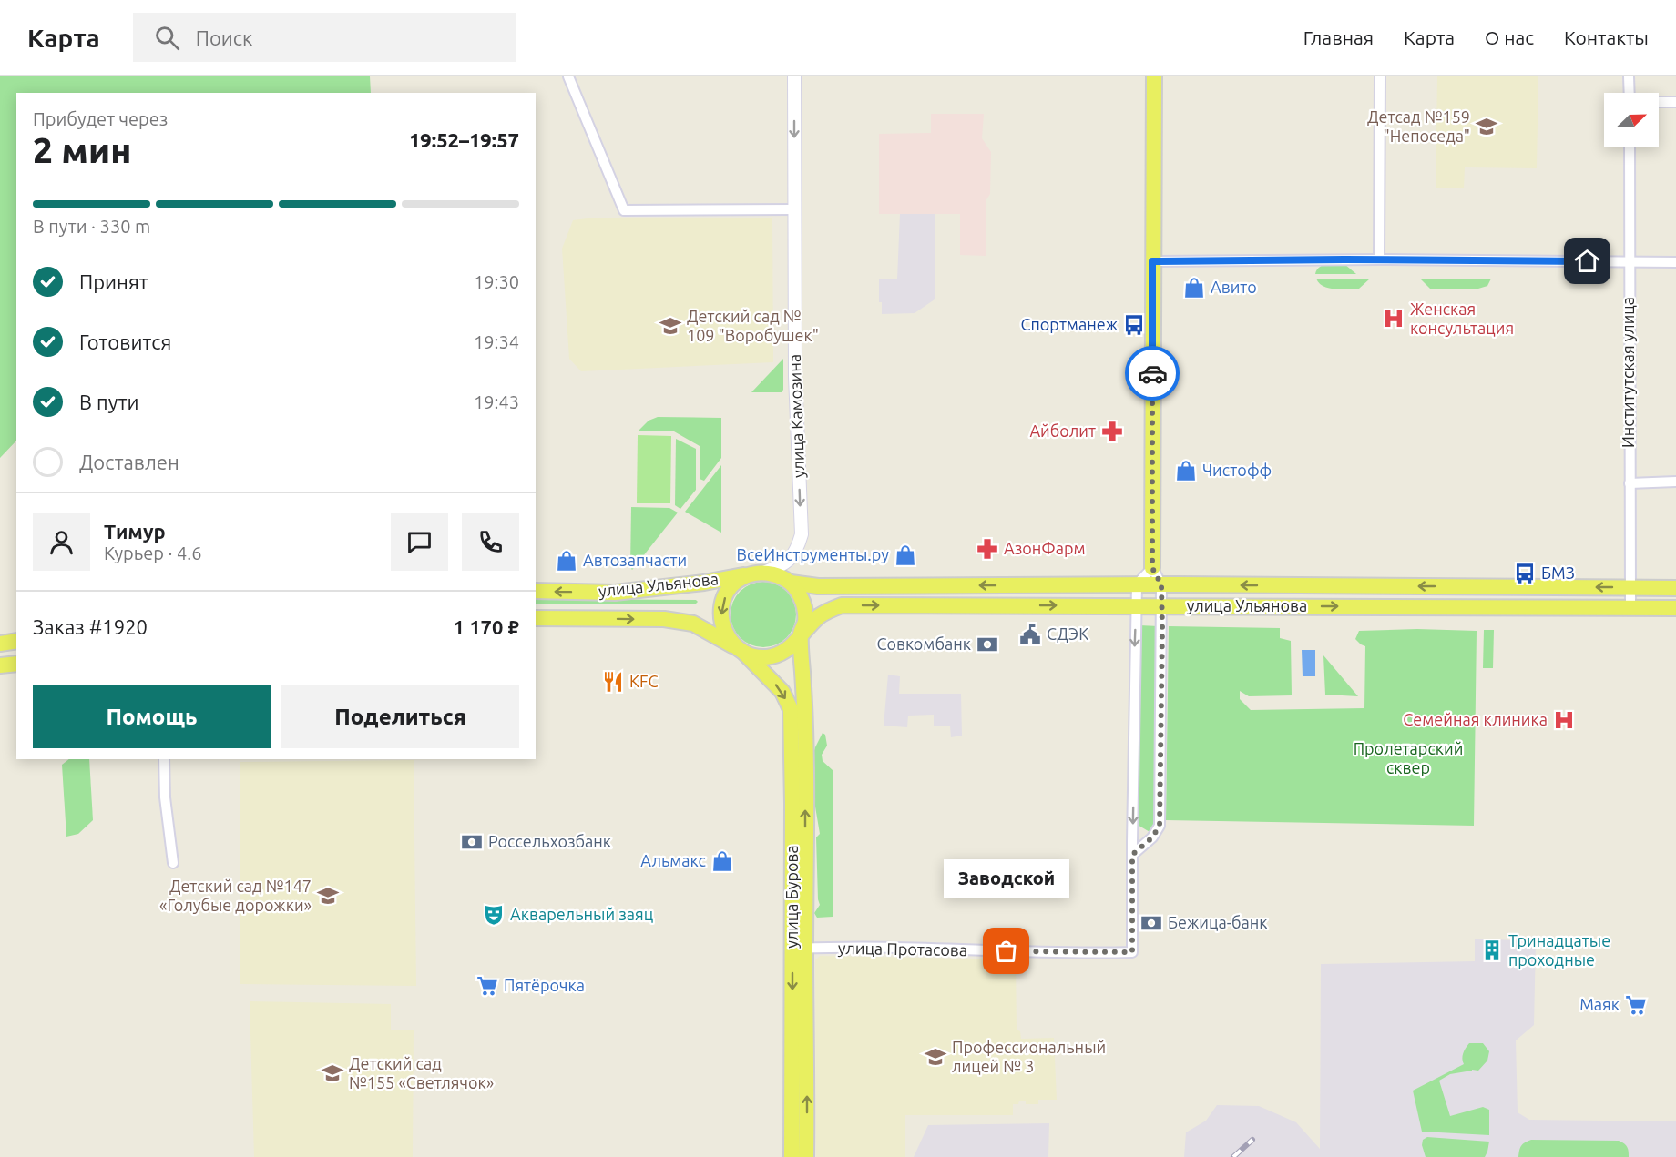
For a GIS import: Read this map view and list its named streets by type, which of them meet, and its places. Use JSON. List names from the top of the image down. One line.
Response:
{"streets":{"main road":["улица Ульянова","улица Бурова"],"street":["Институтская улица","улица Камозина","улица Протасова"]},"crossings":[["Институтская улица","улица Ульянова"],["улица Камозина","улица Ульянова"],["улица Камозина","улица Бурова"],["улица Ульянова","улица Бурова"],["улица Бурова","улица Протасова"]],"one_way":["улица Камозина"],"parks":["Пролетарский сквер"],"places":{"school or university":["Детсад №159 \"Непоседа\"","Детский сад № 109 \"Воробушек\"","Детский сад №147 «Голубые дорожки»","Профессиональный лицей № 3","Детский сад №155 «Светлячок»"],"shop":["Авито","Чистофф","ВсеИнструменты.ру","Автозапчасти","Альмакс"],"hospital":["Женская консультация","Семейная клиника"],"bus stop":["Спортманеж","БМЗ"],"pharmacy":["Айболит","АзонФарм"],"public building":["СДЭК"],"bank":["Совкомбанк","Россельхозбанк","Бежица-банк"],"restaurant":["KFC"],"theatre":["Акварельный заяц"],"building":["Тринадцатые проходные"],"other":["Заводской"],"supermarket":["Пятёрочка","Маяк"]},"north":"top right","page":{"header":"Карта","search":"Поиск","nav":["Главная","Карта","О нас","Контакты"],"heading":["2 мин","Прибудет через","19:52–19:57"],"panel":["Тимур","Курьер · 4.6","Заказ #1920","1 170 ₽"],"bar":"В пути · 330 m","list":[["Принят","19:30"],["Готовится","19:34"],["В пути","19:43"],"Доставлен"],"buttons":["Помощь","Поделиться"],"bubble":"Заводской"}}
